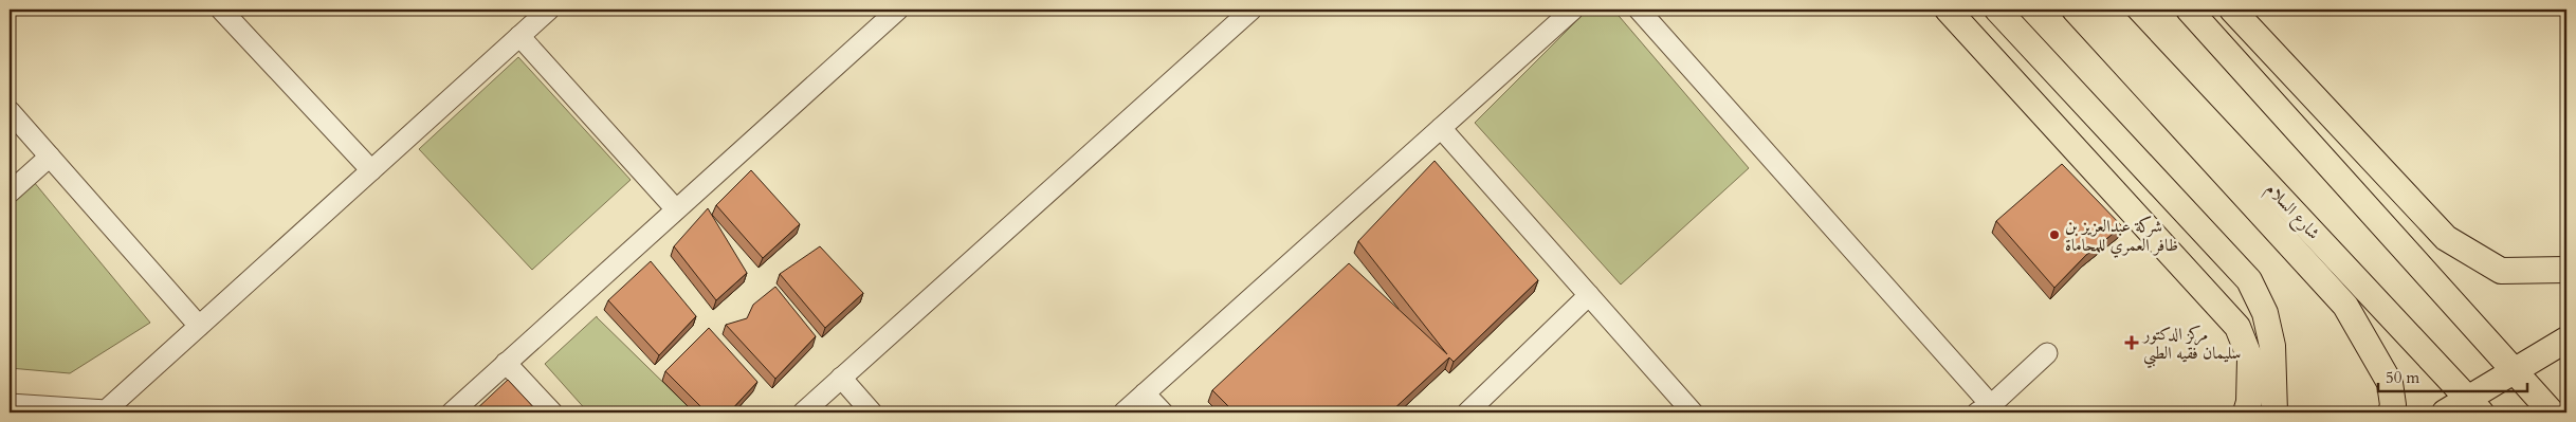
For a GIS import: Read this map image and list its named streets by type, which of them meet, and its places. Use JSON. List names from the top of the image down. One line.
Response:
{"streets":{"main road":["شارع السلام"]},"places":{"other":["شركة عبدالعزيز بن ظافر العمري للمحاماة"],"health":["مركز الدكتور سليمان فقيه الطبي"]},"scale_bar":"50 m"}
